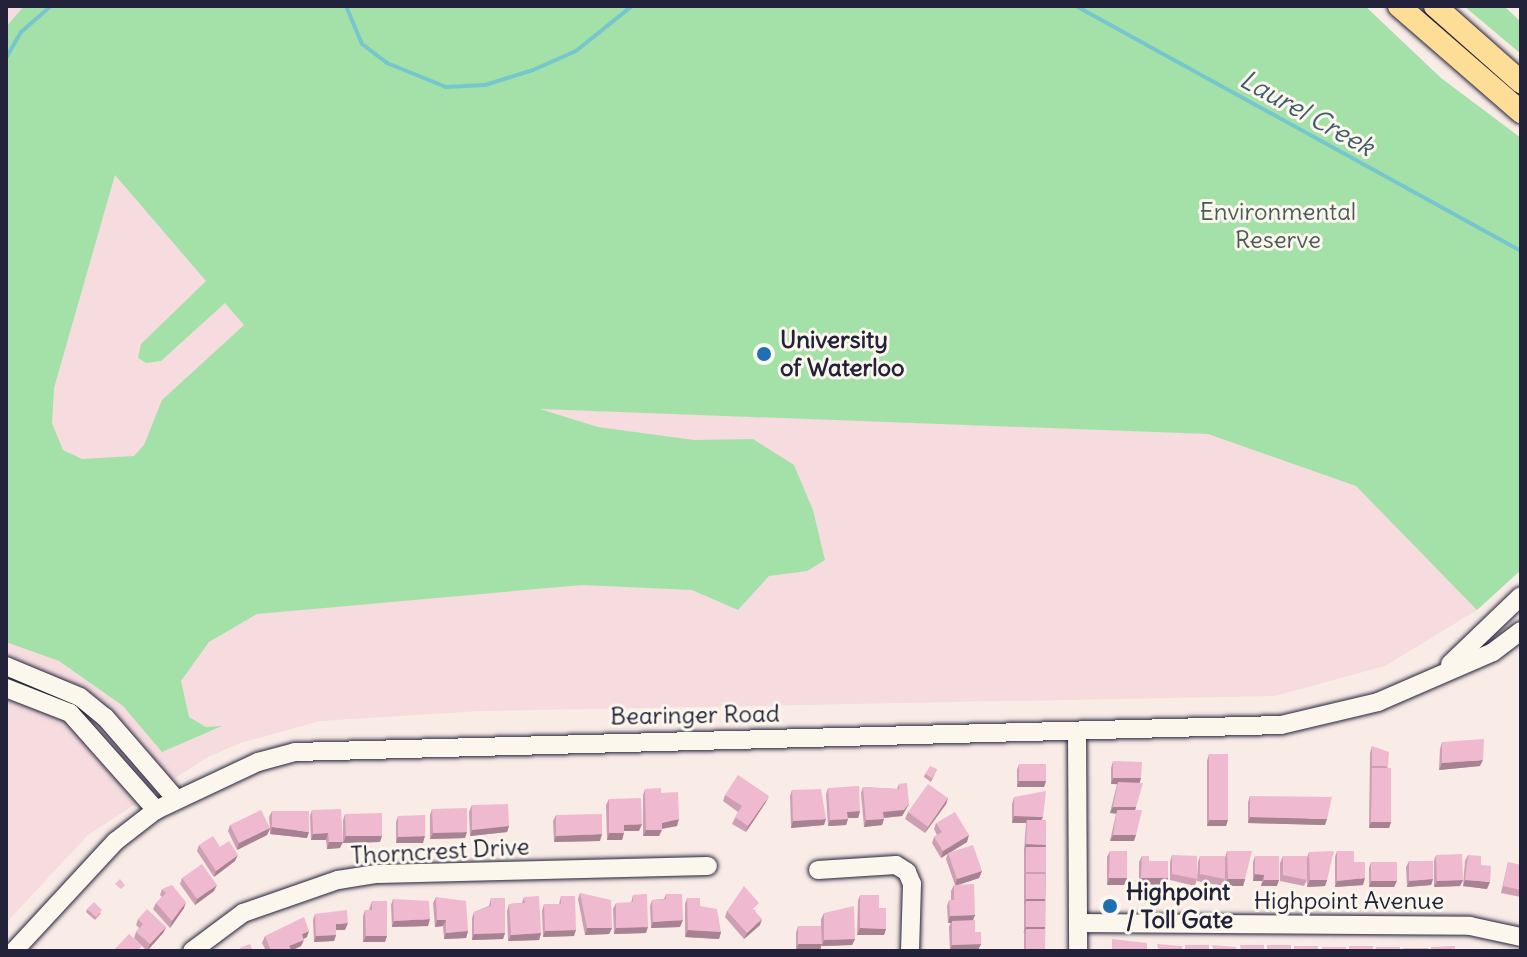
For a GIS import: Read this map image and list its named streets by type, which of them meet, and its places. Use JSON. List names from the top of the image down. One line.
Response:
{"streets":{"street":["Bearinger Road","Thorncrest Drive","Highpoint Avenue"]},"water":["Laurel Creek"],"parks":["Environmental Reserve"],"places":["University of Waterloo","Highpoint / Toll Gate"]}
